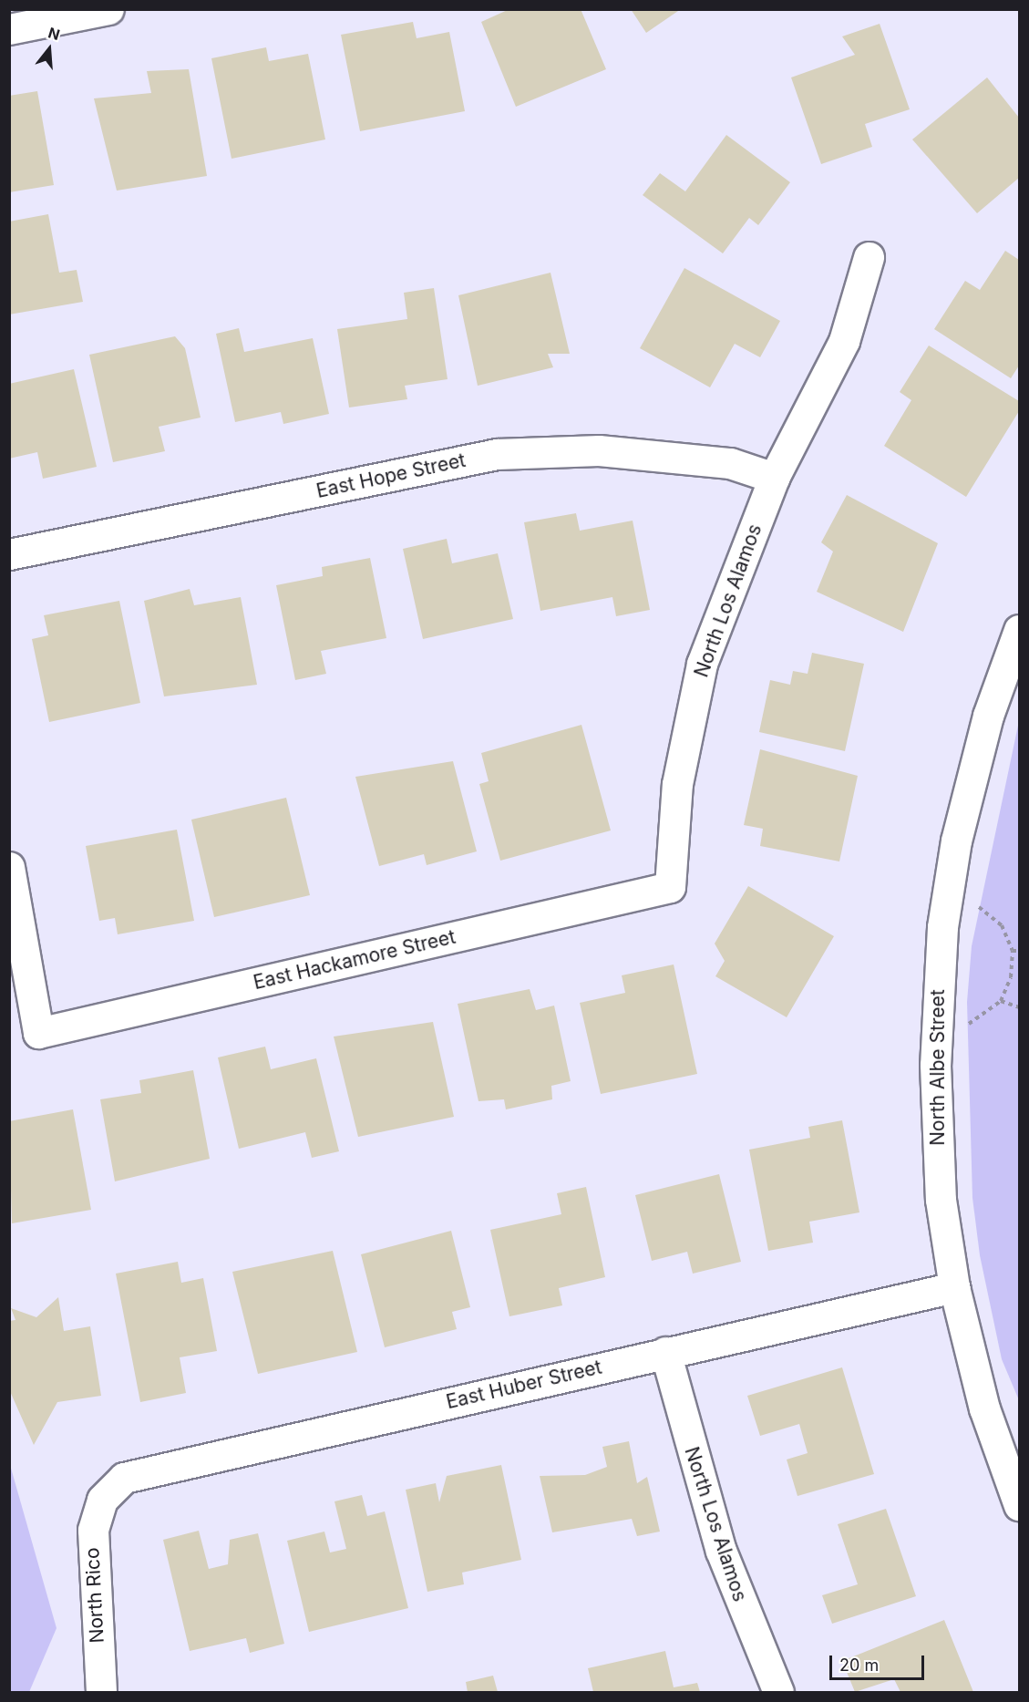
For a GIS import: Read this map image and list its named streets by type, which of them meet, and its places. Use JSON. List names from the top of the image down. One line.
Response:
{"streets":{"street":["East Hope Street","North Los Alamos","East Hackamore Street","North Albe Street","East Huber Street","North Rico"]},"crossings":[["East Hope Street","North Los Alamos"],["North Los Alamos","East Hackamore Street"],["North Los Alamos","East Huber Street"],["North Albe Street","East Huber Street"],["East Huber Street","North Rico"]],"scale_bar":"20 m","north":"top"}
